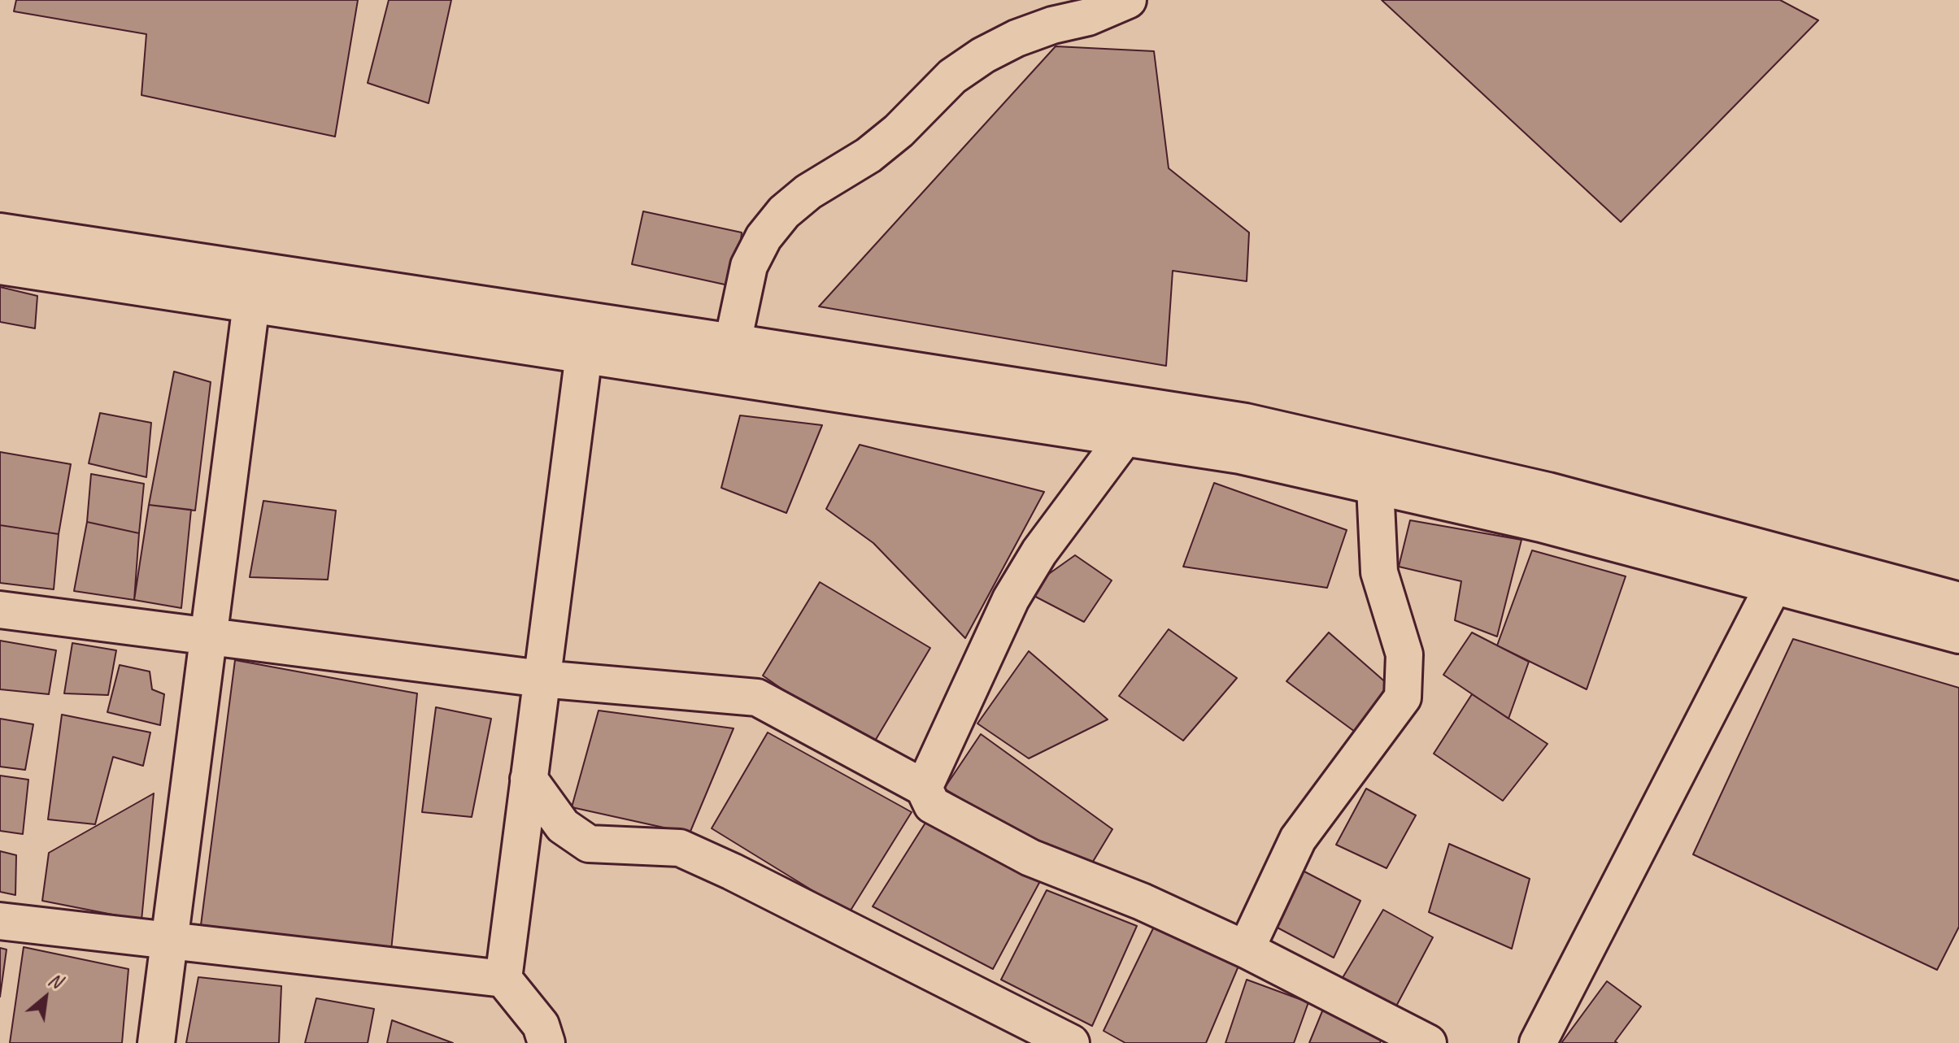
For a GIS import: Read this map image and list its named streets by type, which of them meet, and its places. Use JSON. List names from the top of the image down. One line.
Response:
{"north":"top right"}
